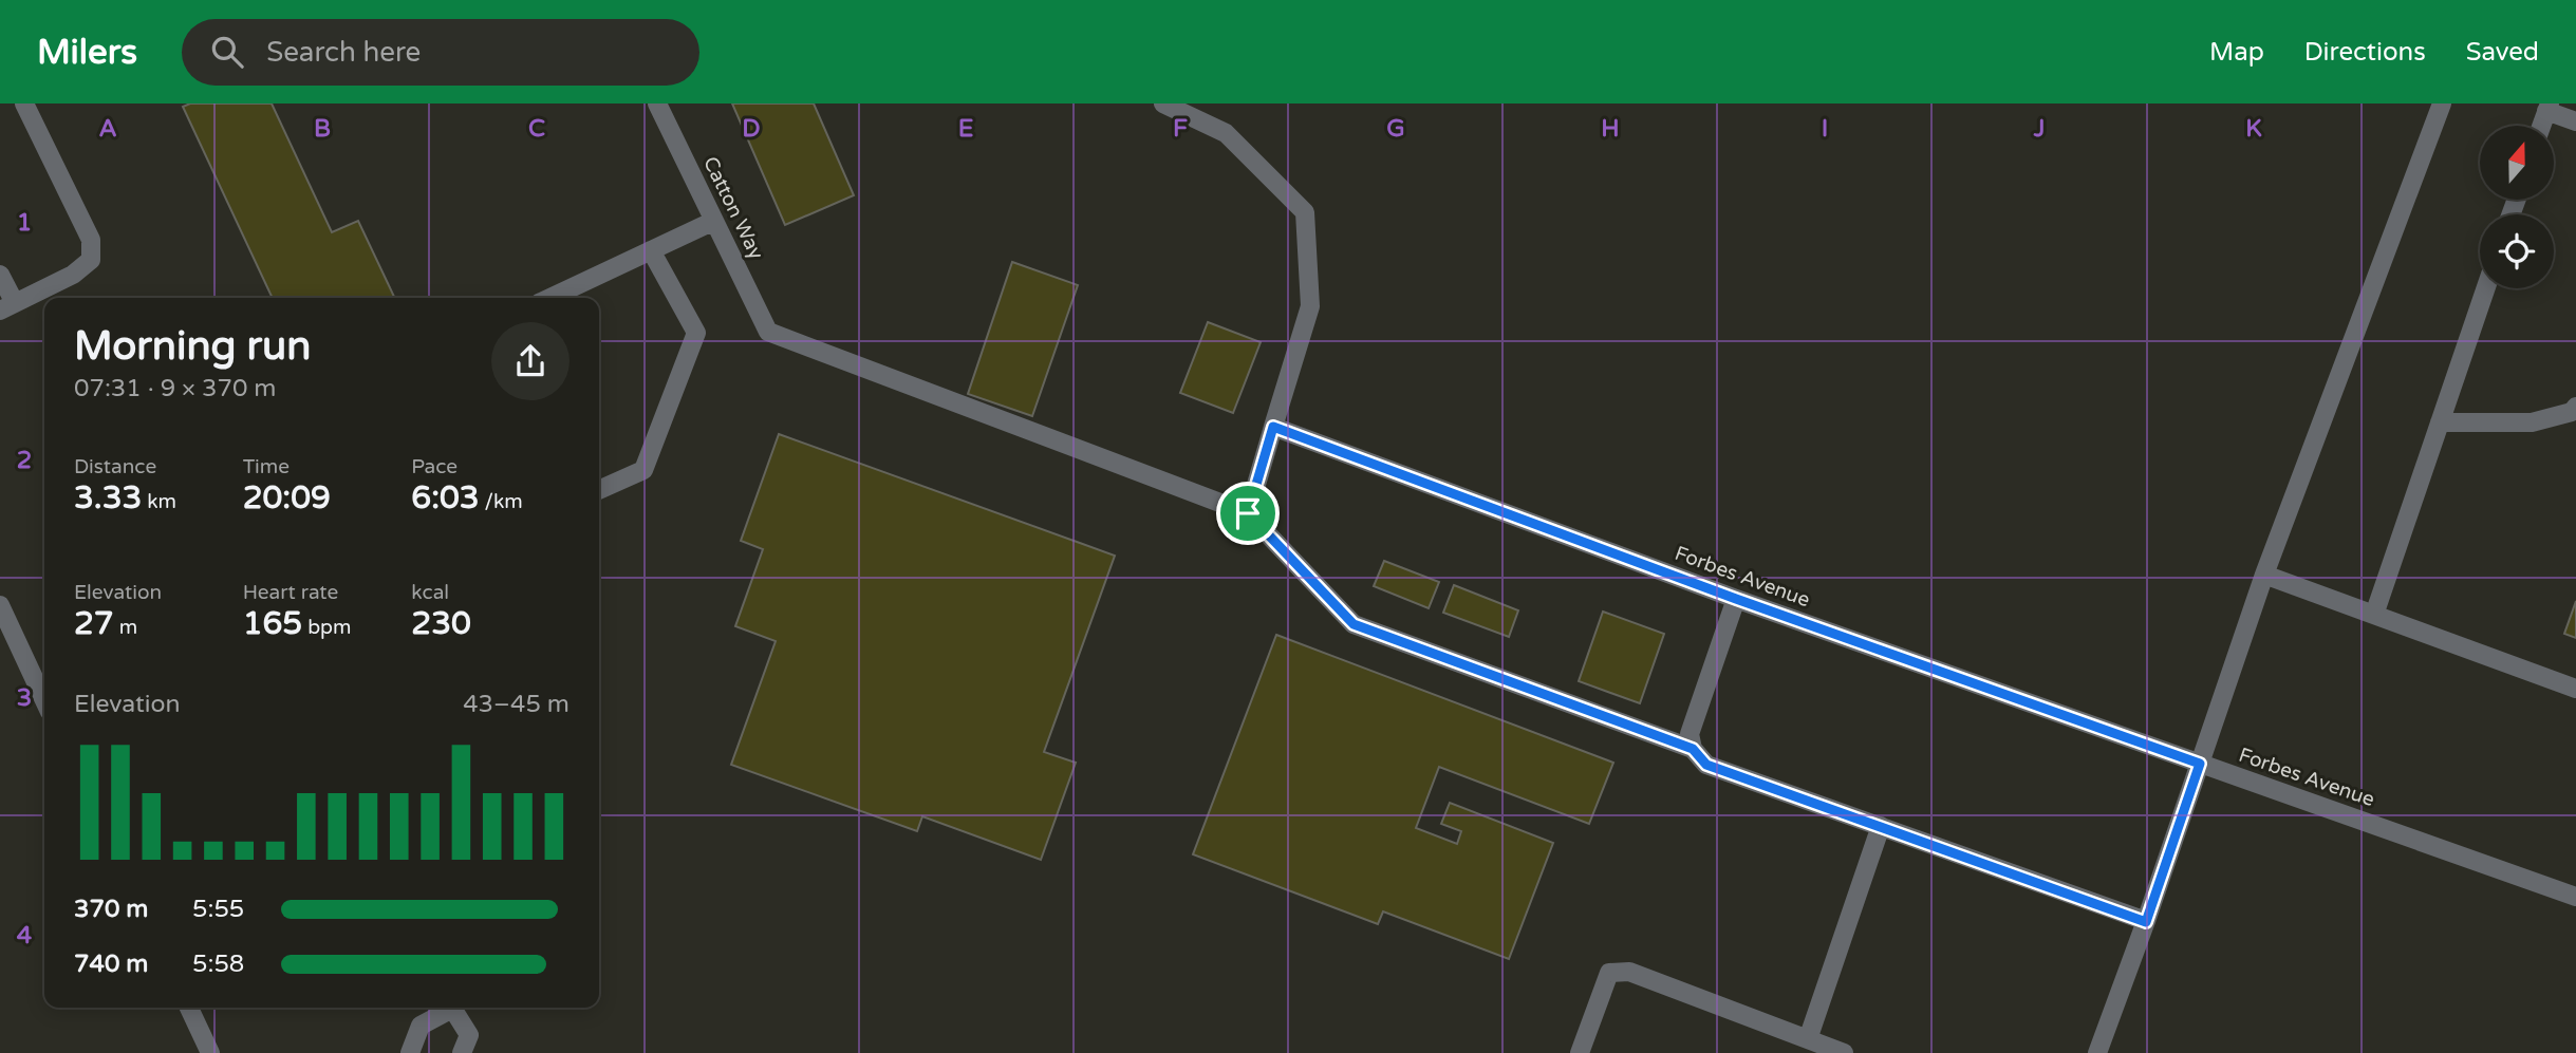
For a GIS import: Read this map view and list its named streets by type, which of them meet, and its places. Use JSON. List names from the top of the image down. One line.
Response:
{"streets":{"street":["Catton Way","Forbes Avenue"]},"north":"top","page":{"header":"Milers","search":"Search here","nav":["Map","Directions","Saved"],"heading":["Morning run","07:31 · 9 × 370 m"],"stats":[["Distance","3.33 km"],["Time","20:09"],["Pace","6:03 /km"],["Elevation","27 m"],["Heart rate","165 bpm"],["kcal","230"]],"chart":["Elevation","43–45 m"],"list":[{"name":"370 m","note":"5:55"},{"name":"740 m","note":"5:58"}]},"grid":{"columns":["A","B","C","D","E","F","G","H","I","J","K"],"rows":["1","2","3","4"]}}
